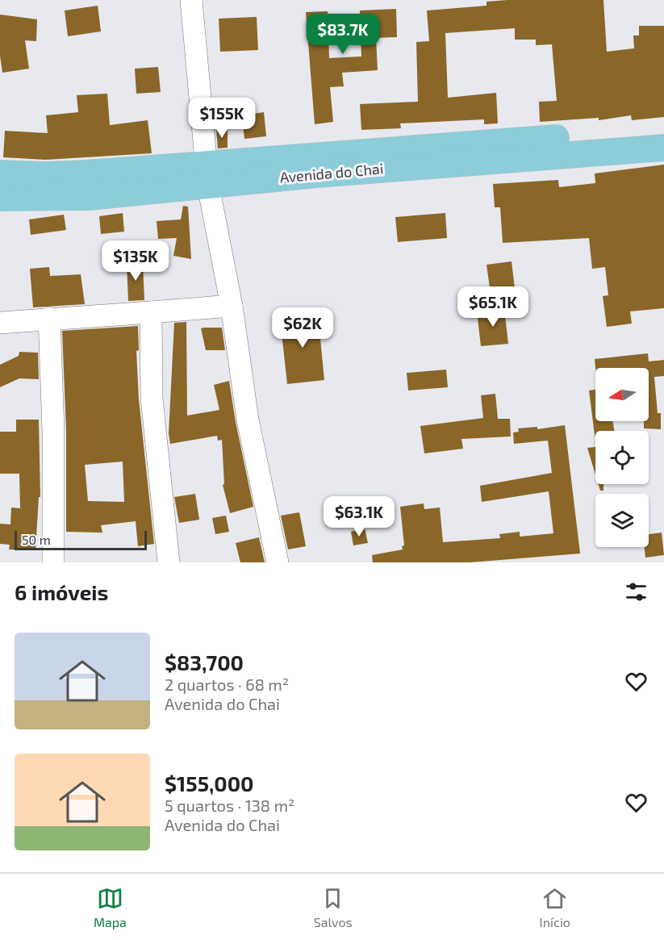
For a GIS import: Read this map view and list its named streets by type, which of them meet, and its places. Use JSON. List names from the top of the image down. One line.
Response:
{"streets":{"main road":["Avenida do Chai"]},"scale_bar":"50 m","north":"left","page":{"price":["$83.7K","$155K","$135K","$65.1K","$62K","$63.1K"],"scale":"50 m","heading":"6 imóveis","list":[{"name":"$83,700","note":"2 quartos · 68 m² · Avenida do Chai"},{"name":"$155,000","note":"5 quartos · 138 m² · Avenida do Chai"}],"tabs":["Mapa","Salvos","Início"]}}
